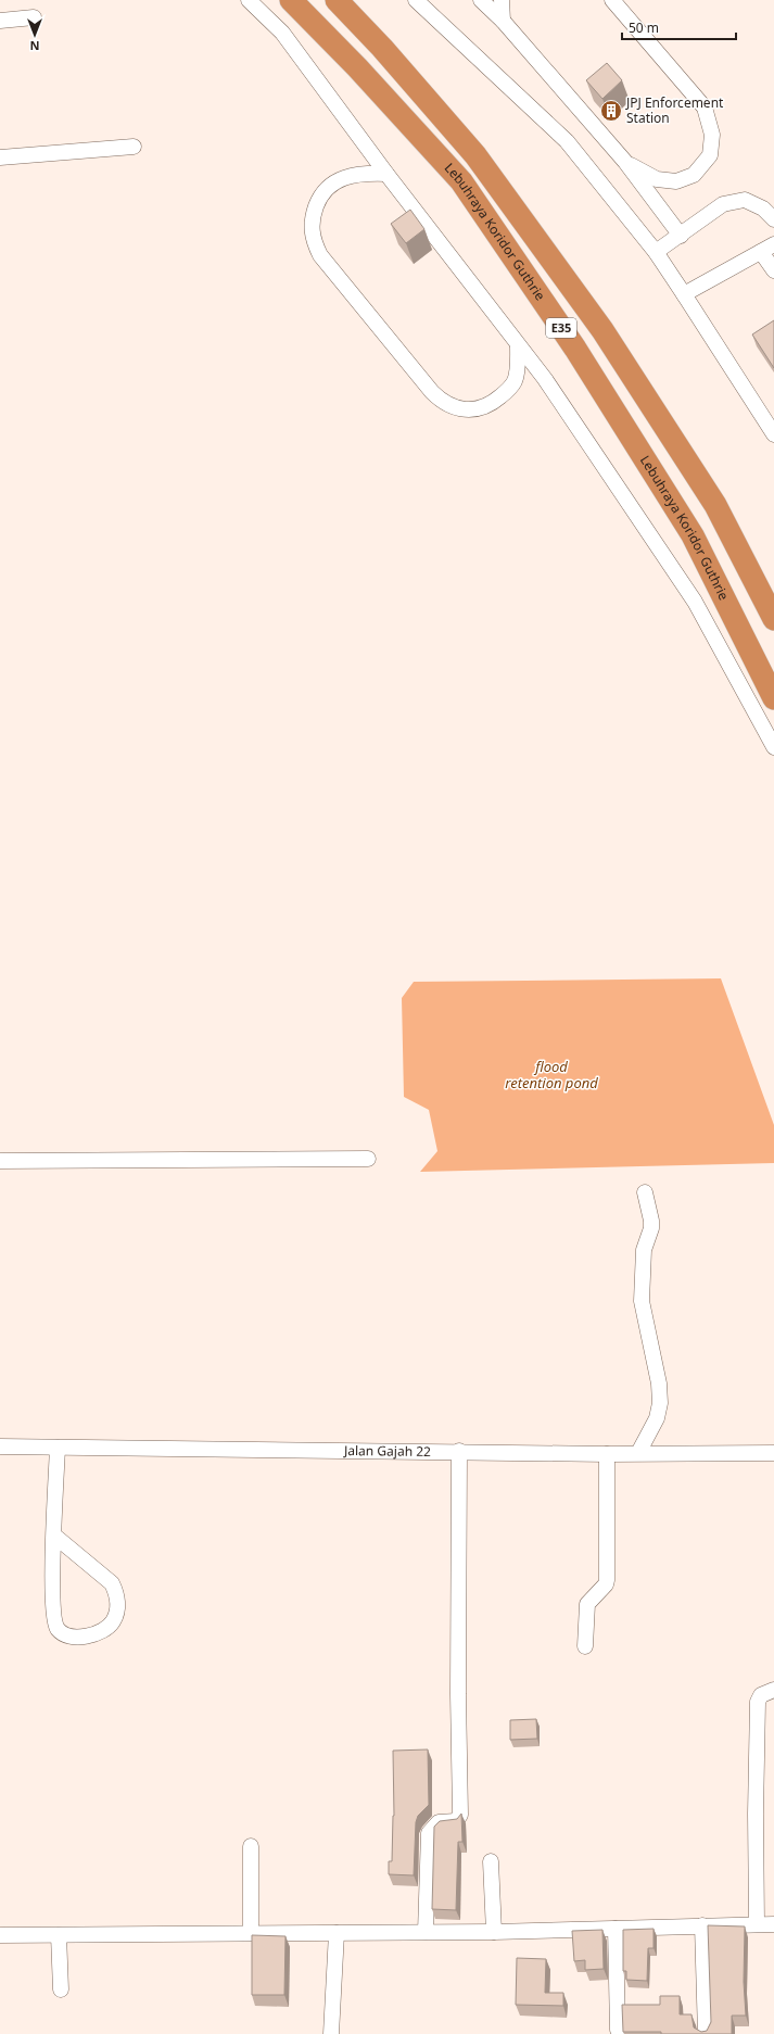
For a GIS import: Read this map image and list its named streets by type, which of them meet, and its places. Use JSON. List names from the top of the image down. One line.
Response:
{"streets":{"highway":["Lebuhraya Koridor Guthrie","E35"],"street":["Jalan Gajah 22"]},"water":["flood retention pond"],"places":{"building":["JPJ Enforcement Station"]},"scale_bar":"50 m","north":"bottom"}
